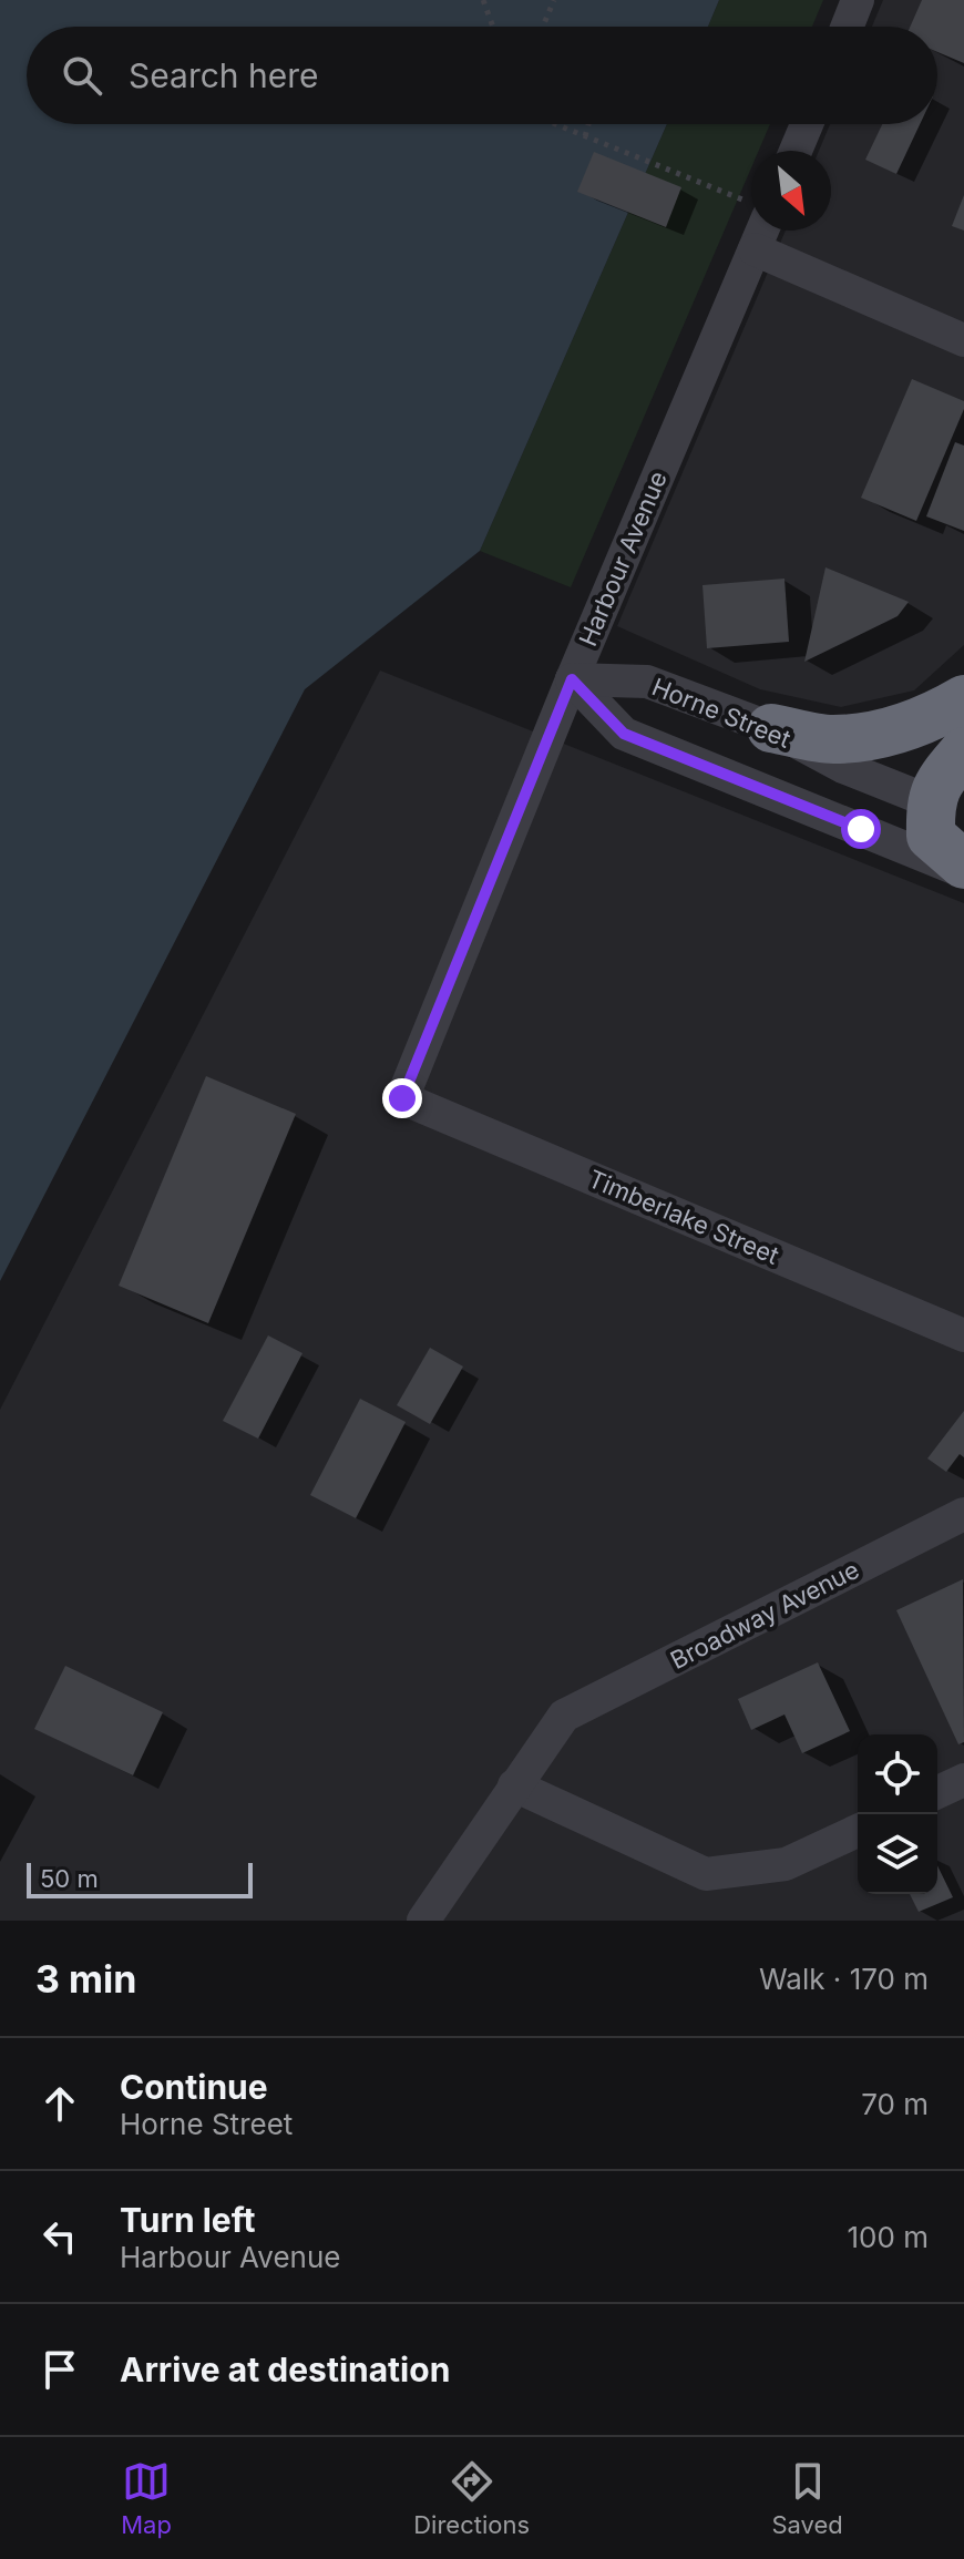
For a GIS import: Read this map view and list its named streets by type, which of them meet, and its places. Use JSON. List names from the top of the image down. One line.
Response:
{"streets":{"street":["Harbour Avenue","Horne Street","Timberlake Street","Broadway Avenue"]},"crossings":[["Harbour Avenue","Horne Street"],["Harbour Avenue","Timberlake Street"]],"scale_bar":"50 m","north":"bottom right","page":{"search":"Search here","scale":"50 m","heading":["3 min","Walk · 170 m"],"list":[["Continue","Horne Street","70 m"],["Turn left","Harbour Avenue","100 m"],"Arrive at destination"],"nav":["Map","Directions","Saved"]}}
